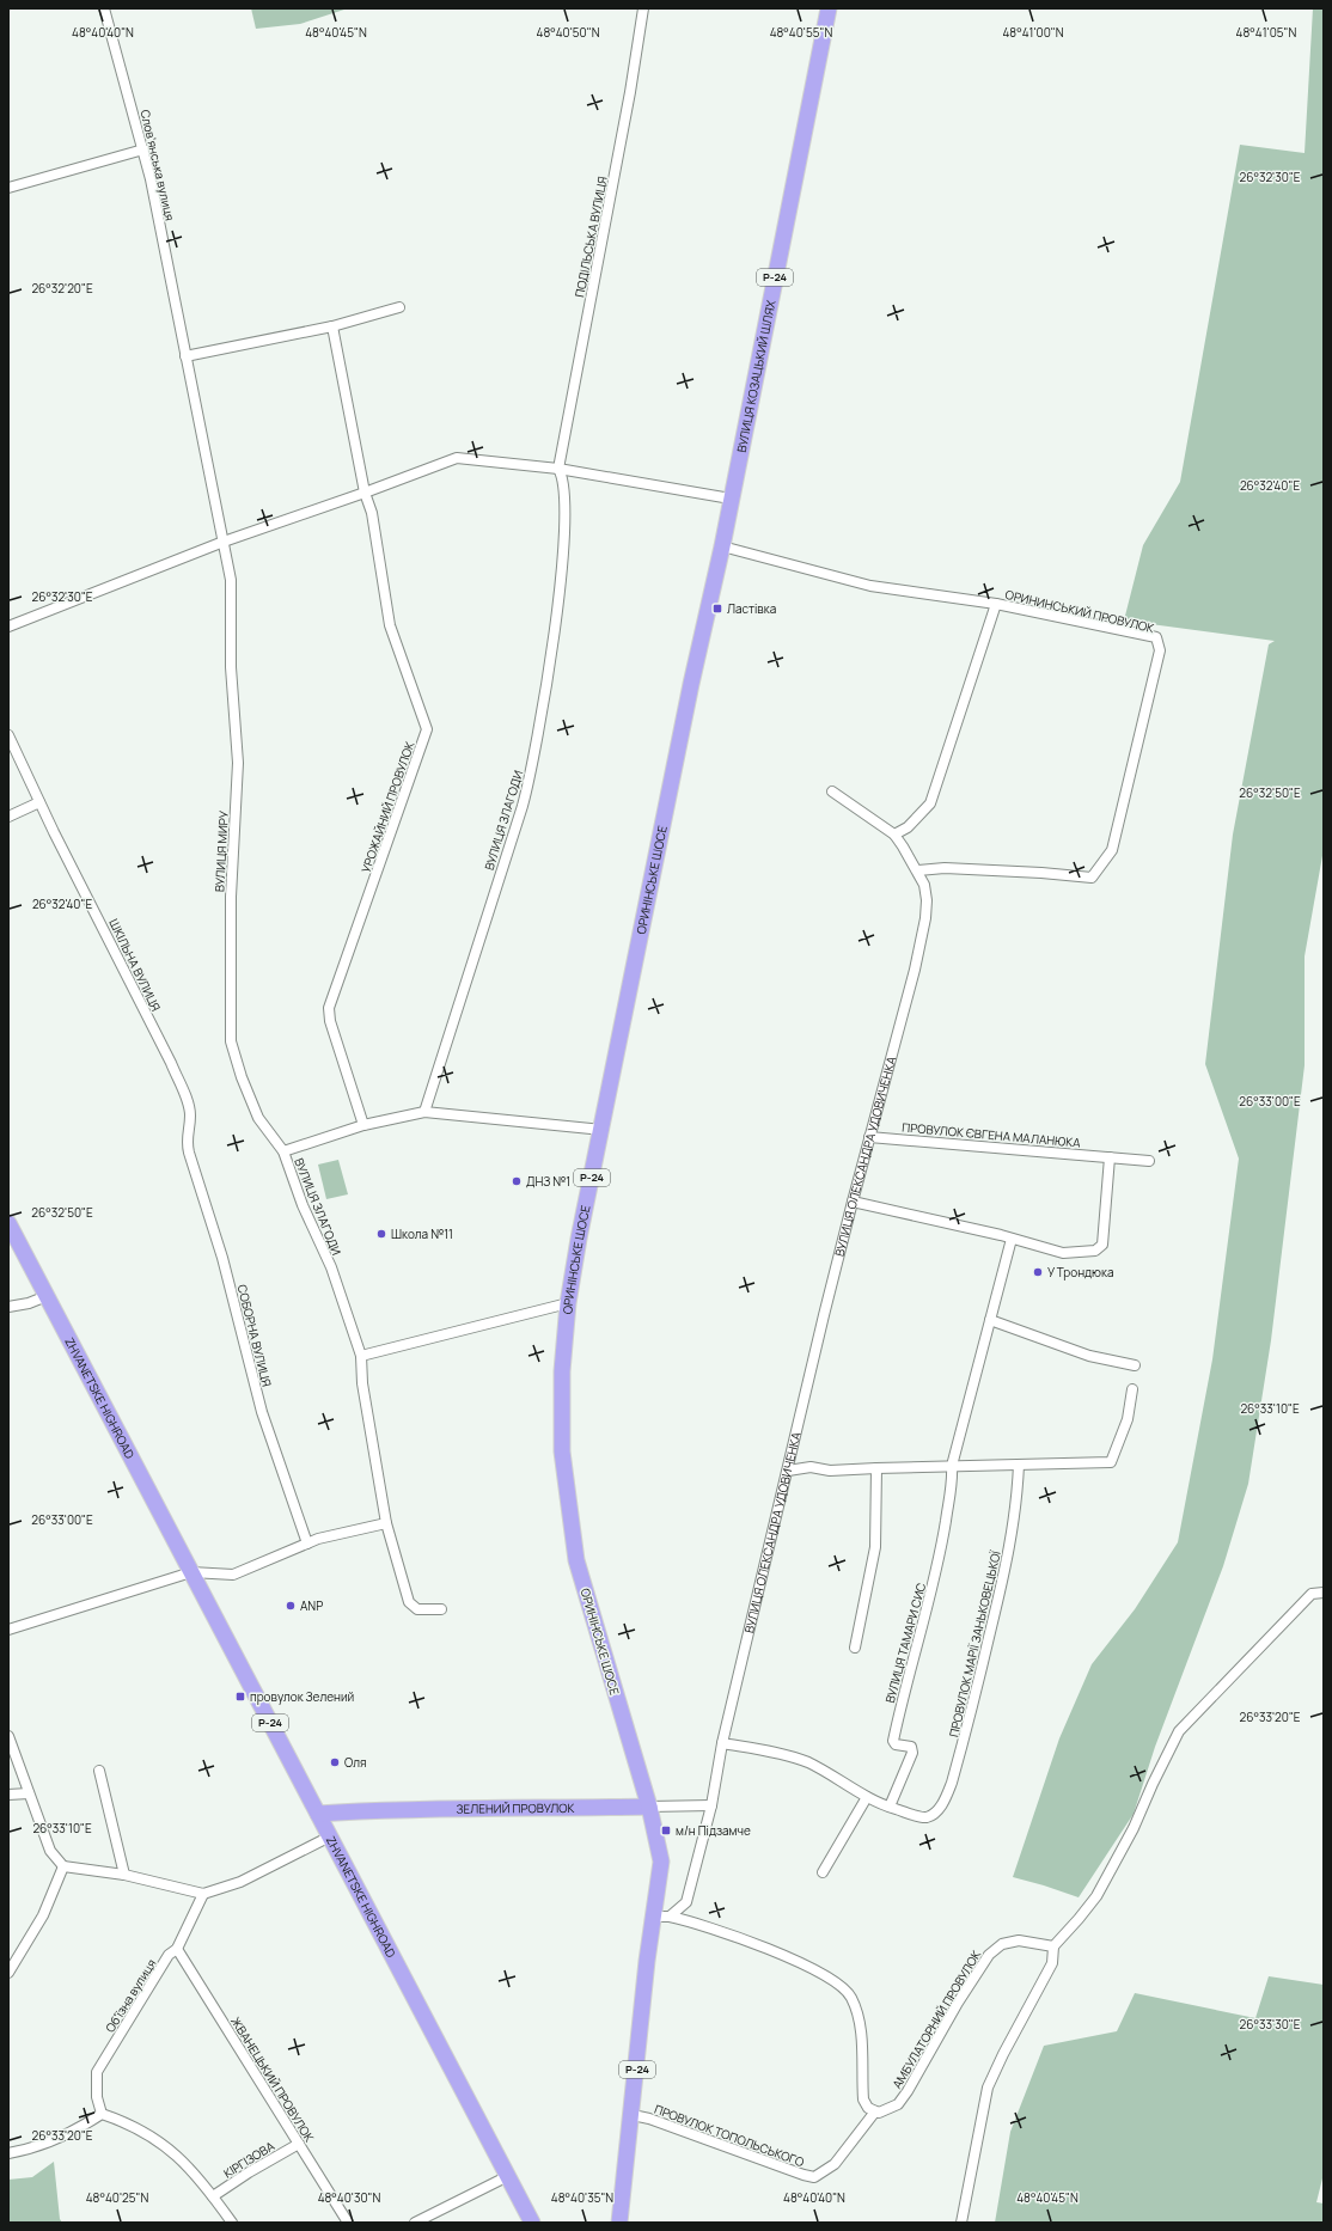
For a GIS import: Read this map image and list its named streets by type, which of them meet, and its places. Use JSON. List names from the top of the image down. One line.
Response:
{"streets":{"main road":["Р-24","ВУЛИЦЯ КОЗАЦЬКИЙ ШЛЯХ","ОРИНІНСЬКЕ ШОСЕ","ZHVANETSKE HIGHROAD","ЗЕЛЕНИЙ ПРОВУЛОК"],"street":["Словʼянська вулиця","ПОДІЛЬСЬКА ВУЛИЦЯ","ОРИНИНСЬКИЙ ПРОВУЛОК","УРОЖАЙНИЙ ПРОВУЛОК","ВУЛИЦЯ ЗЛАГОДИ","ВУЛИЦЯ МИРУ","ШКІЛЬНА ВУЛИЦЯ","ПРОВУЛОК ЄВГЕНА МАЛАНЮКА","ВУЛИЦЯ ОЛЕКСАНДРА УДОВИЧЕНКА","СОБОРНА ВУЛИЦЯ","ВУЛИЦЯ ТАМАРИ СИС","ПРОВУЛОК МАРІЇ ЗАНЬКОВЕЦЬКОЇ","Обʼїзна вулиця","АМБУЛАТОРНИЙ ПРОВУЛОК","ЖВАНЕЦЬКИЙ ПРОВУЛОК","ПРОВУЛОК ТОПОЛЬСЬКОГО","КІРГІЗОВА"]},"crossings":[["Словʼянська вулиця","ВУЛИЦЯ МИРУ"],["ПОДІЛЬСЬКА ВУЛИЦЯ","ВУЛИЦЯ ЗЛАГОДИ"],["Р-24","ОРИНІНСЬКЕ ШОСЕ"],["Р-24","ВУЛИЦЯ ОЛЕКСАНДРА УДОВИЧЕНКА"],["Р-24","ПРОВУЛОК ТОПОЛЬСЬКОГО"],["ВУЛИЦЯ КОЗАЦЬКИЙ ШЛЯХ","ОРИНИНСЬКИЙ ПРОВУЛОК"],["ВУЛИЦЯ КОЗАЦЬКИЙ ШЛЯХ","ОРИНІНСЬКЕ ШОСЕ"],["ОРИНИНСЬКИЙ ПРОВУЛОК","ОРИНІНСЬКЕ ШОСЕ"],["ОРИНИНСЬКИЙ ПРОВУЛОК","ВУЛИЦЯ ОЛЕКСАНДРА УДОВИЧЕНКА"],["УРОЖАЙНИЙ ПРОВУЛОК","ВУЛИЦЯ ЗЛАГОДИ"],["ВУЛИЦЯ ЗЛАГОДИ","ВУЛИЦЯ МИРУ"],["ВУЛИЦЯ ЗЛАГОДИ","ОРИНІНСЬКЕ ШОСЕ"],["ОРИНІНСЬКЕ ШОСЕ","ВУЛИЦЯ ОЛЕКСАНДРА УДОВИЧЕНКА"],["ОРИНІНСЬКЕ ШОСЕ","ЗЕЛЕНИЙ ПРОВУЛОК"],["ШКІЛЬНА ВУЛИЦЯ","СОБОРНА ВУЛИЦЯ"],["ПРОВУЛОК ЄВГЕНА МАЛАНЮКА","ВУЛИЦЯ ОЛЕКСАНДРА УДОВИЧЕНКА"],["ВУЛИЦЯ ОЛЕКСАНДРА УДОВИЧЕНКА","ЗЕЛЕНИЙ ПРОВУЛОК"],["ZHVANETSKE HIGHROAD","ЗЕЛЕНИЙ ПРОВУЛОК"],["ВУЛИЦЯ ТАМАРИ СИС","ПРОВУЛОК МАРІЇ ЗАНЬКОВЕЦЬКОЇ"],["Обʼїзна вулиця","ЖВАНЕЦЬКИЙ ПРОВУЛОК"],["АМБУЛАТОРНИЙ ПРОВУЛОК","ПРОВУЛОК ТОПОЛЬСЬКОГО"],["ЖВАНЕЦЬКИЙ ПРОВУЛОК","КІРГІЗОВА"]],"places":{"transit":["Ластівка","провулок Зелений","м/н Підзамче"],"other":["ДНЗ №1","Школа №11","У Трондюка","ANP","Оля"]},"coordinates":["48°40'40\"N","48°40'45\"N","48°40'50\"N","48°40'55\"N","48°41'00\"N","48°41'05\"N","26°32'30\"E","26°32'20\"E","26°32'40\"E","26°32'50\"E","26°33'00\"E","26°33'10\"E","26°33'20\"E","26°33'30\"E","48°40'25\"N","48°40'30\"N","48°40'35\"N"]}
